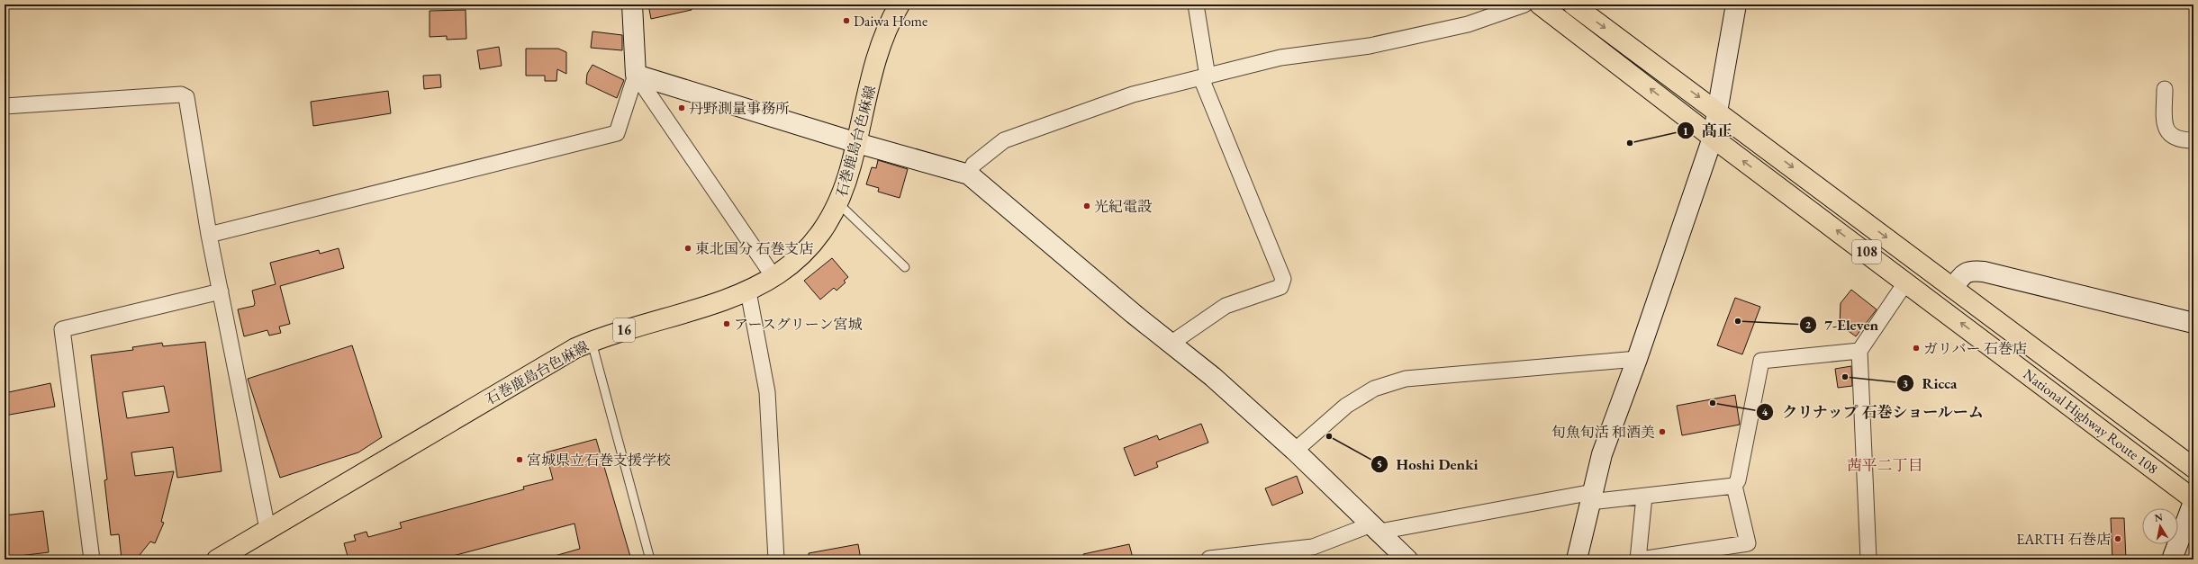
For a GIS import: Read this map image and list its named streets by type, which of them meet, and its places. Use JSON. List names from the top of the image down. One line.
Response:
{"streets":{"main road":["石巻鹿島台色麻線","108","16","National Highway Route 108"]},"districts":["茜平二丁目"],"places":["Daiwa Home","丹野測量事務所","髙正","光紀電設","東北国分 石巻支店","7-Eleven","アースグリーン宮城","ガリバー 石巻店","Ricca","クリナップ 石巻ショールーム","旬魚旬活 和酒美","Hoshi Denki","宮城県立石巻支援学校","EARTH 石巻店"],"north":"top"}
